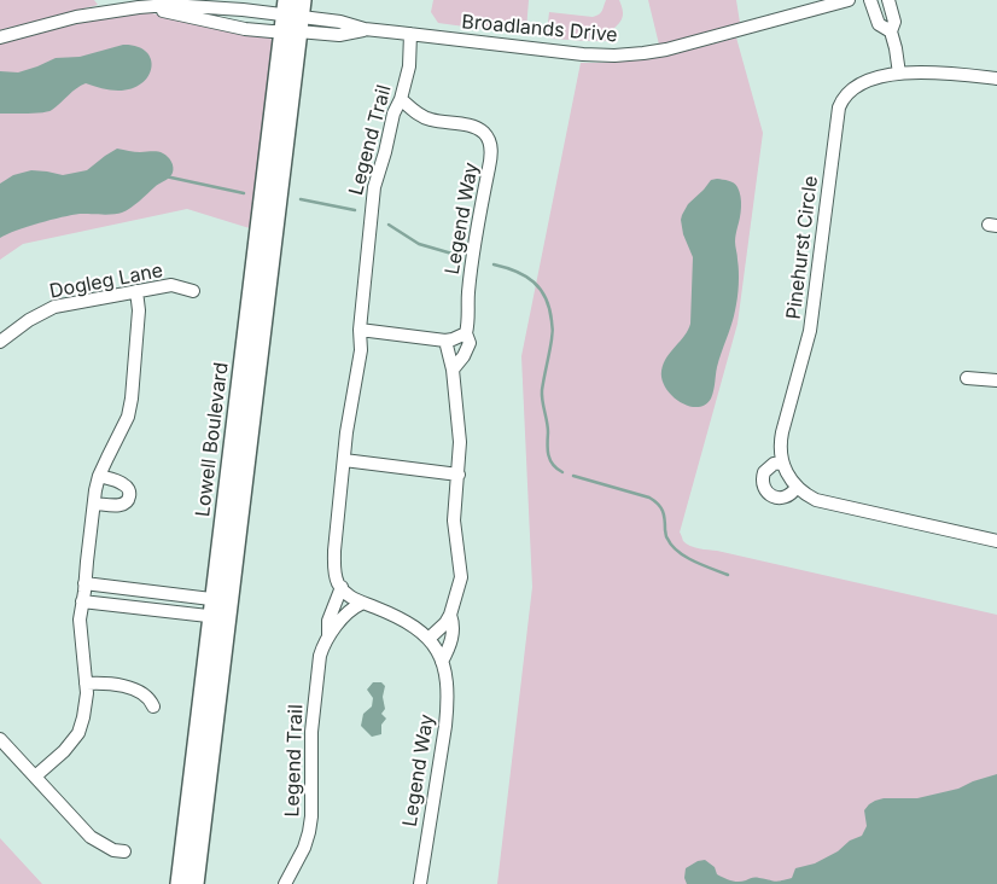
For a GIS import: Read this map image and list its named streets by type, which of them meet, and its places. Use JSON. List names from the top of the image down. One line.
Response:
{"streets":{"main road":["Lowell Boulevard"],"street":["Broadlands Drive","Legend Trail","Legend Way","Pinehurst Circle","Dogleg Lane"]},"crossings":[["Broadlands Drive","Legend Trail"],["Broadlands Drive","Lowell Boulevard"],["Legend Trail","Legend Way"]]}
